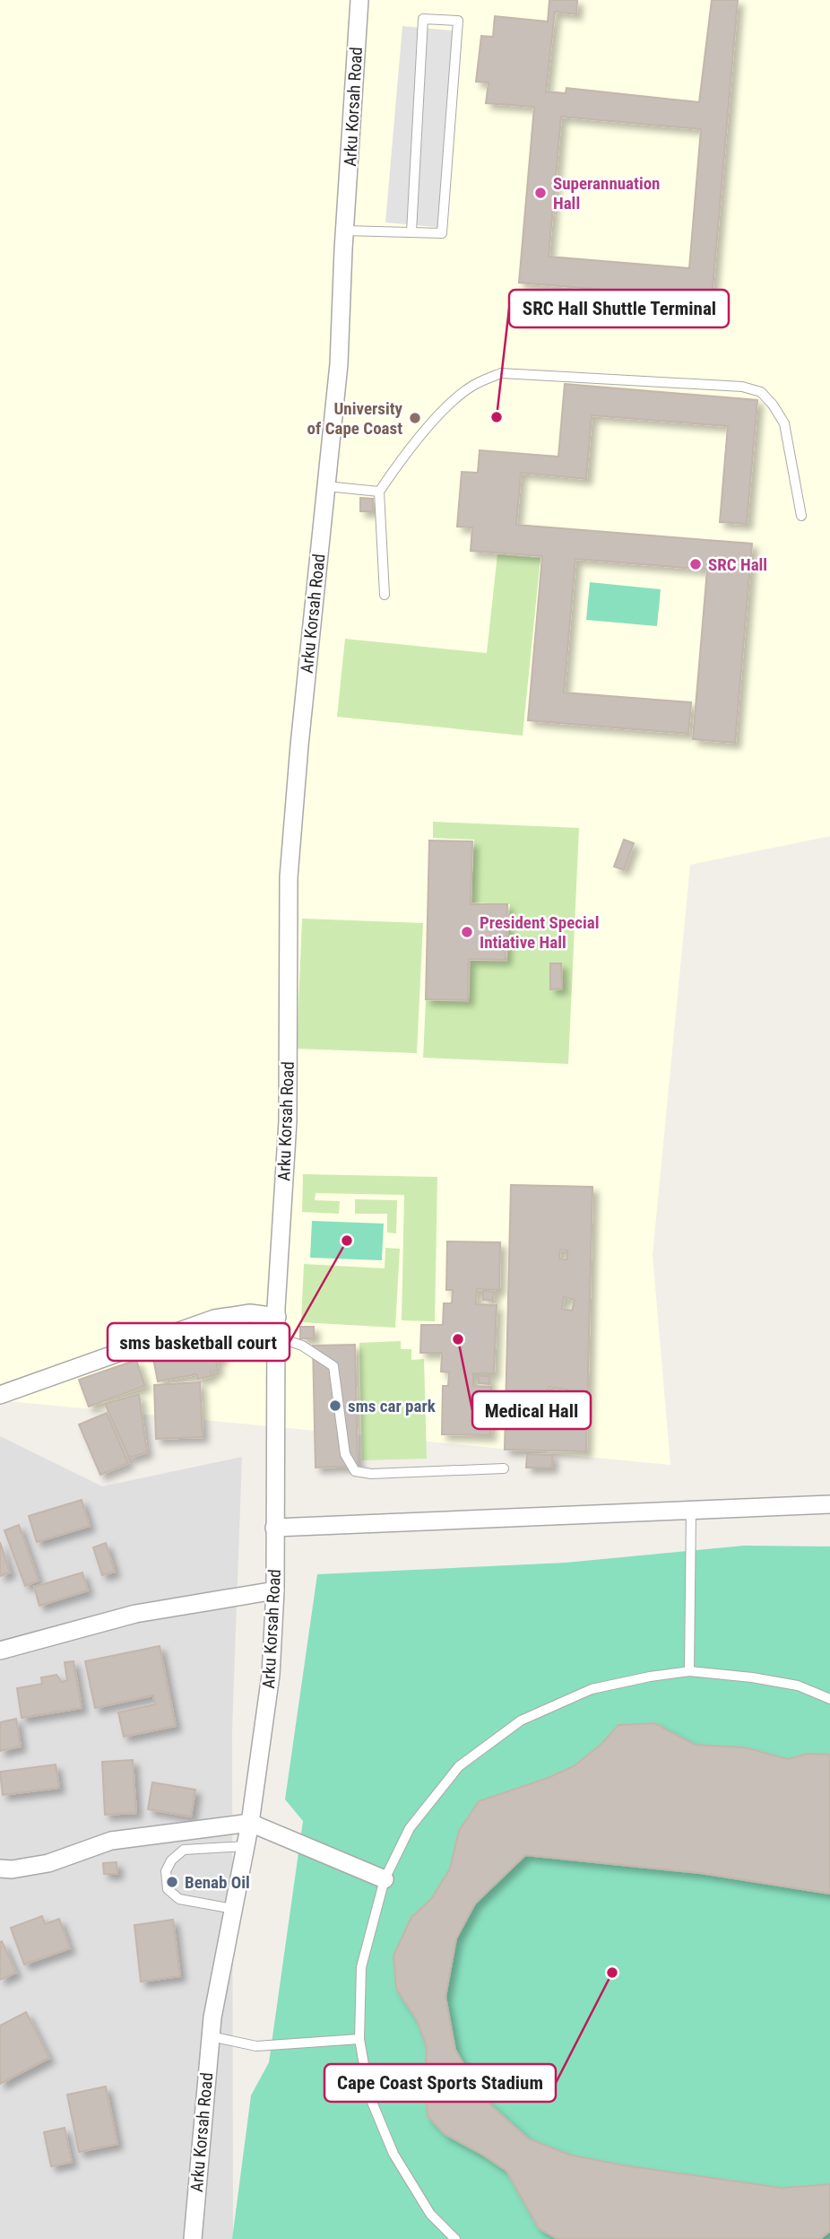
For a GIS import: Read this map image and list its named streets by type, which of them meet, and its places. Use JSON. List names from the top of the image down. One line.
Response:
{"streets":{"street":["Arku Korsah Road"]},"places":["Superannuation Hall","SRC Hall Shuttle Terminal","University of Cape Coast","SRC Hall","President Special Intiative Hall","sms basketball court","Medical Hall","sms car park","Benab Oil","Cape Coast Sports Stadium"]}
